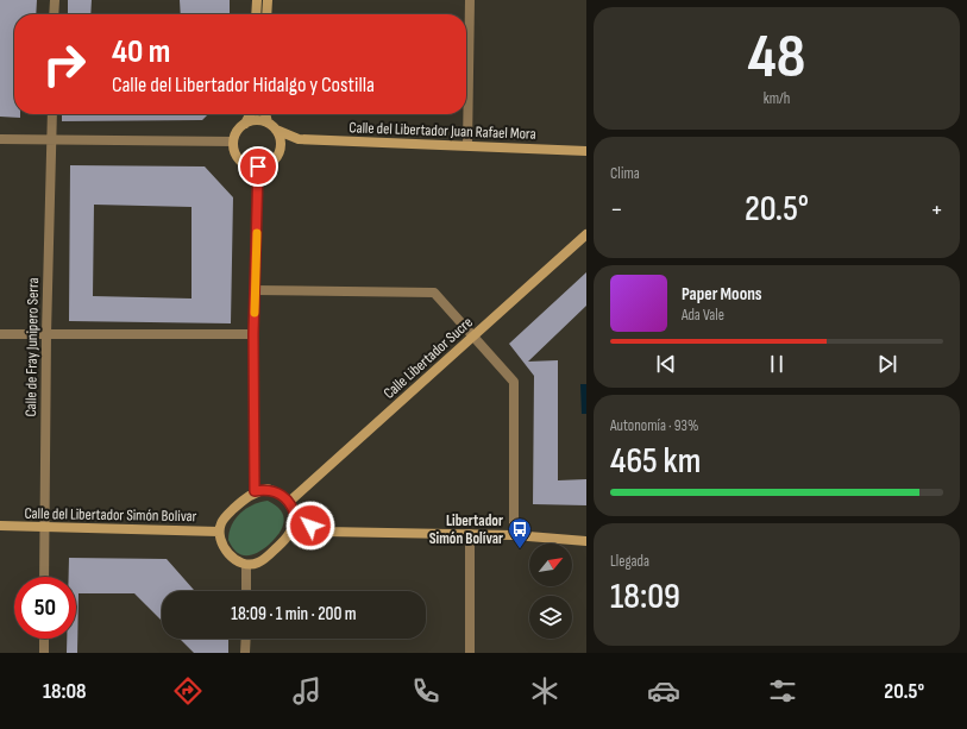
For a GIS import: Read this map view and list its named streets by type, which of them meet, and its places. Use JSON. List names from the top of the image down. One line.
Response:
{"streets":{"street":["Calle del Libertador Juan Rafael Mora","Calle de Fray Junipero Serra","Calle Libertador Sucre","Calle del Libertador Simón Bolivar"]},"crossings":[["Calle de Fray Junipero Serra","Calle del Libertador Simón Bolivar"],["Calle Libertador Sucre","Calle del Libertador Simón Bolivar"]],"places":{"bus stop":["Libertador Simón Bolívar"]},"north":"top right","page":{"tile":[["48","km/h"],"Clima",["Autonomía · 93%","465 km"],["Llegada","18:09"]],"turn":["40 m","Calle del Libertador Hidalgo y Costilla"],"heat":["−","20.5°","+"],"song":["Paper Moons","Ada Vale"],"limit":"50","trip":"18:09 · 1 min · 200 m","tabs":["18:08","20.5°"]}}
